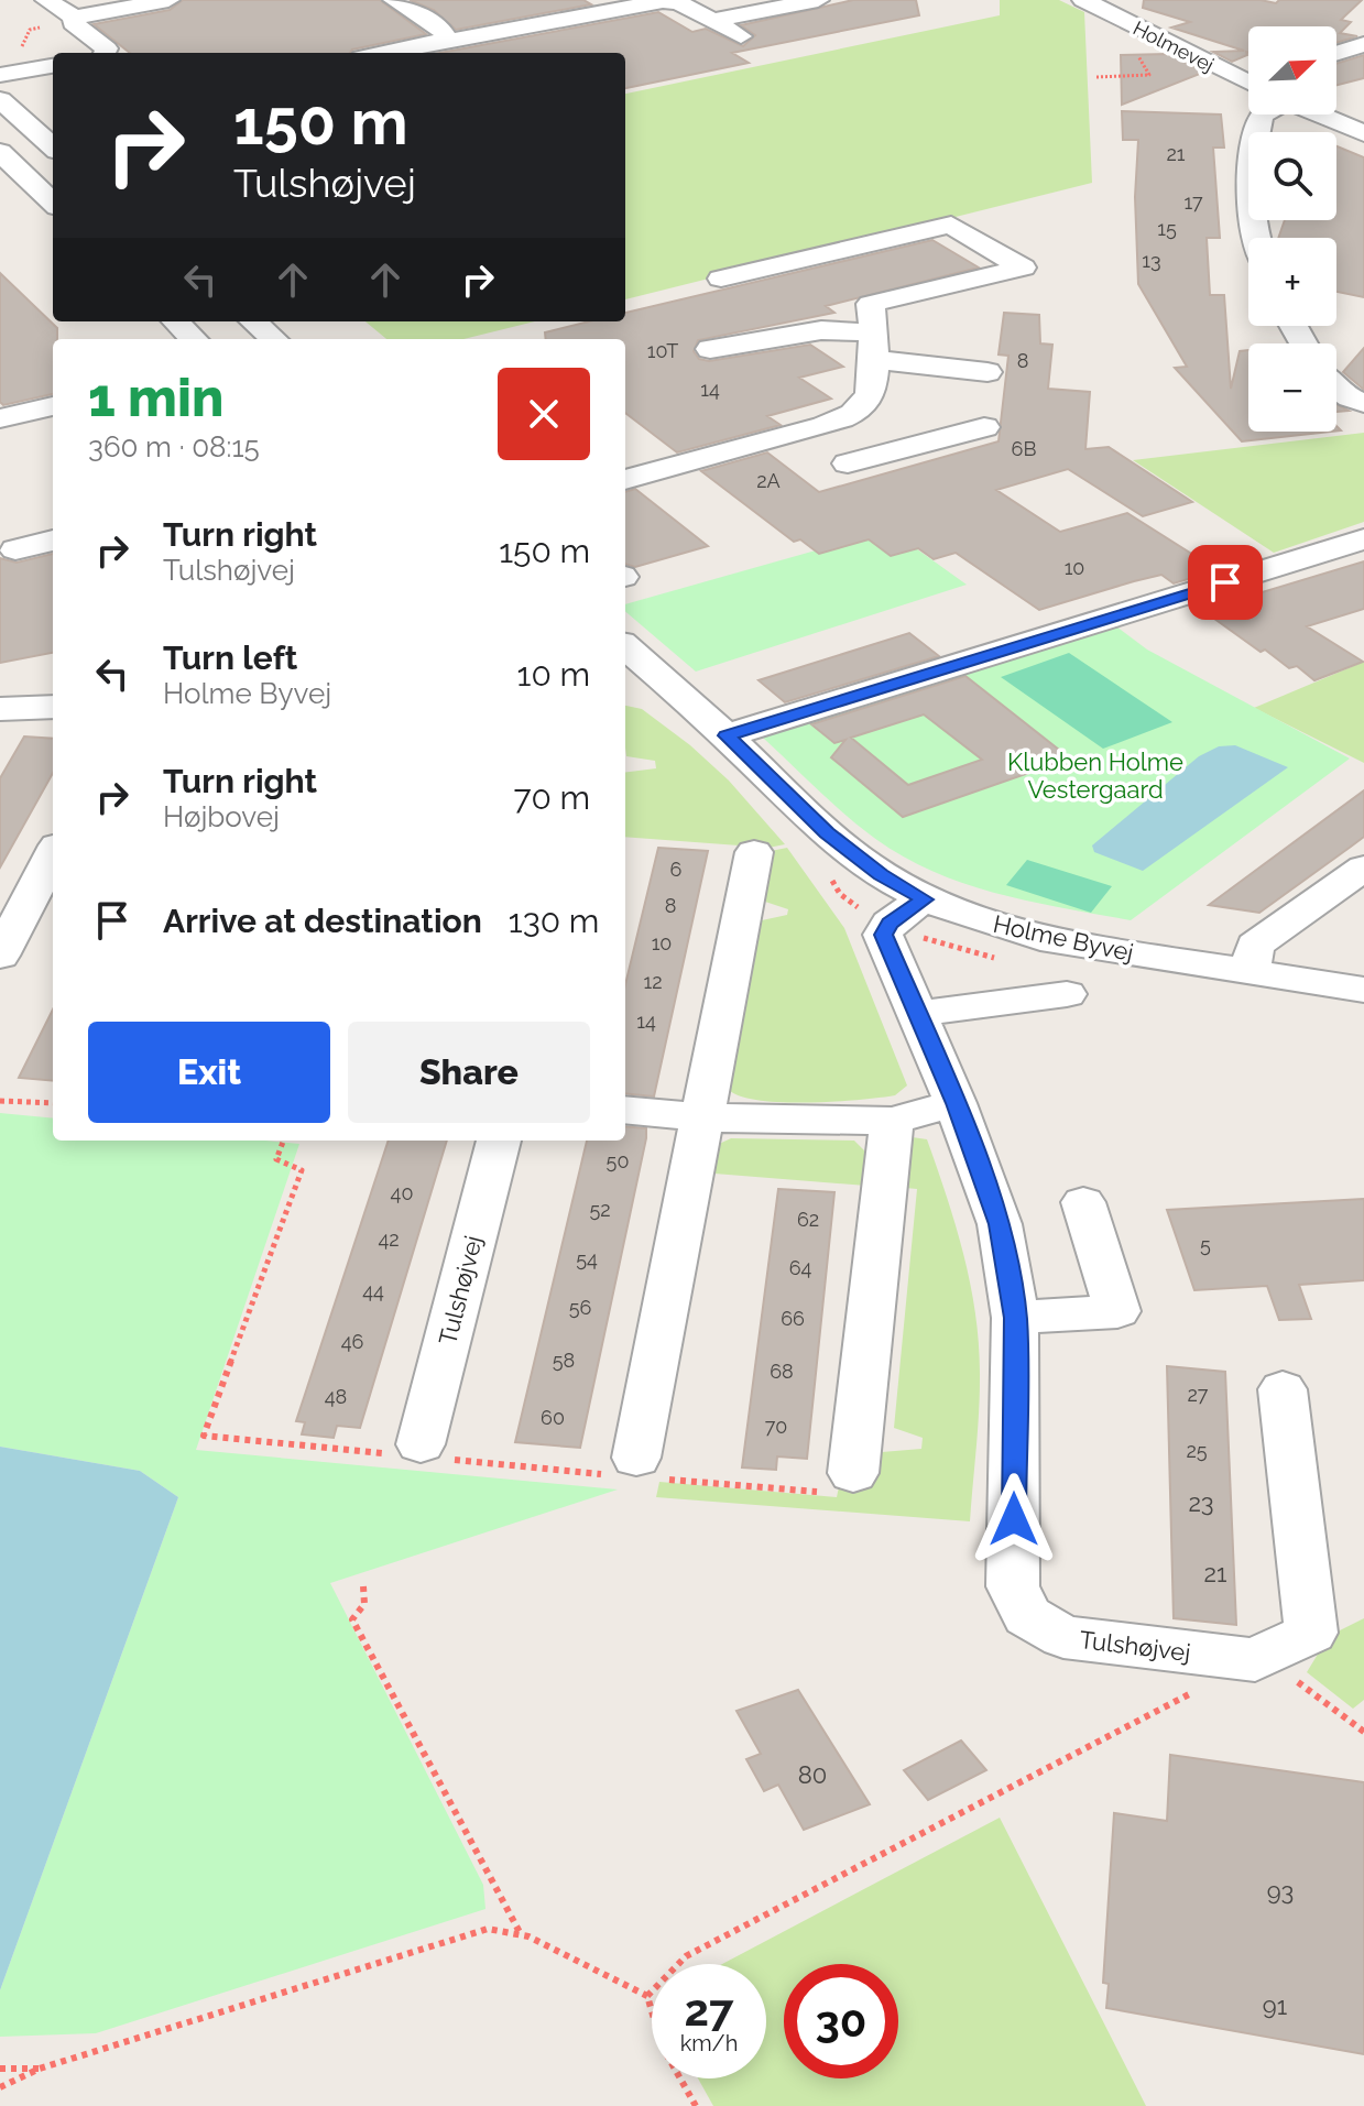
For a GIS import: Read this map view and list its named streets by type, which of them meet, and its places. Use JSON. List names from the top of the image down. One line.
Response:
{"streets":{"street":["Holmevej","Tulshøjvej"]},"parks":["Klubben Holme Vestergaard"],"house_numbers":["21","17","15","13","10T","8","14","6B","2A","10","6","8","10","12","14","50","40","52","62","42","5","54","64","44","56","66","46","58","68","27","48","60","70","25","23","21","80","93","91"],"north":"top right","page":{"map_buttons":["+","−"],"turn":["150 m","Tulshøjvej"],"heading":["1 min","360 m · 08:15"],"list":[{"name":"Turn right","note":"Tulshøjvej","value":"150 m"},{"name":"Turn left","note":"Holme Byvej","value":"10 m"},{"name":"Turn right","note":"Højbovej","value":"70 m"},{"name":"Arrive at destination","value":"130 m"}],"buttons":["Exit","Share"],"speed":"27 km/h","limit":"30"}}
